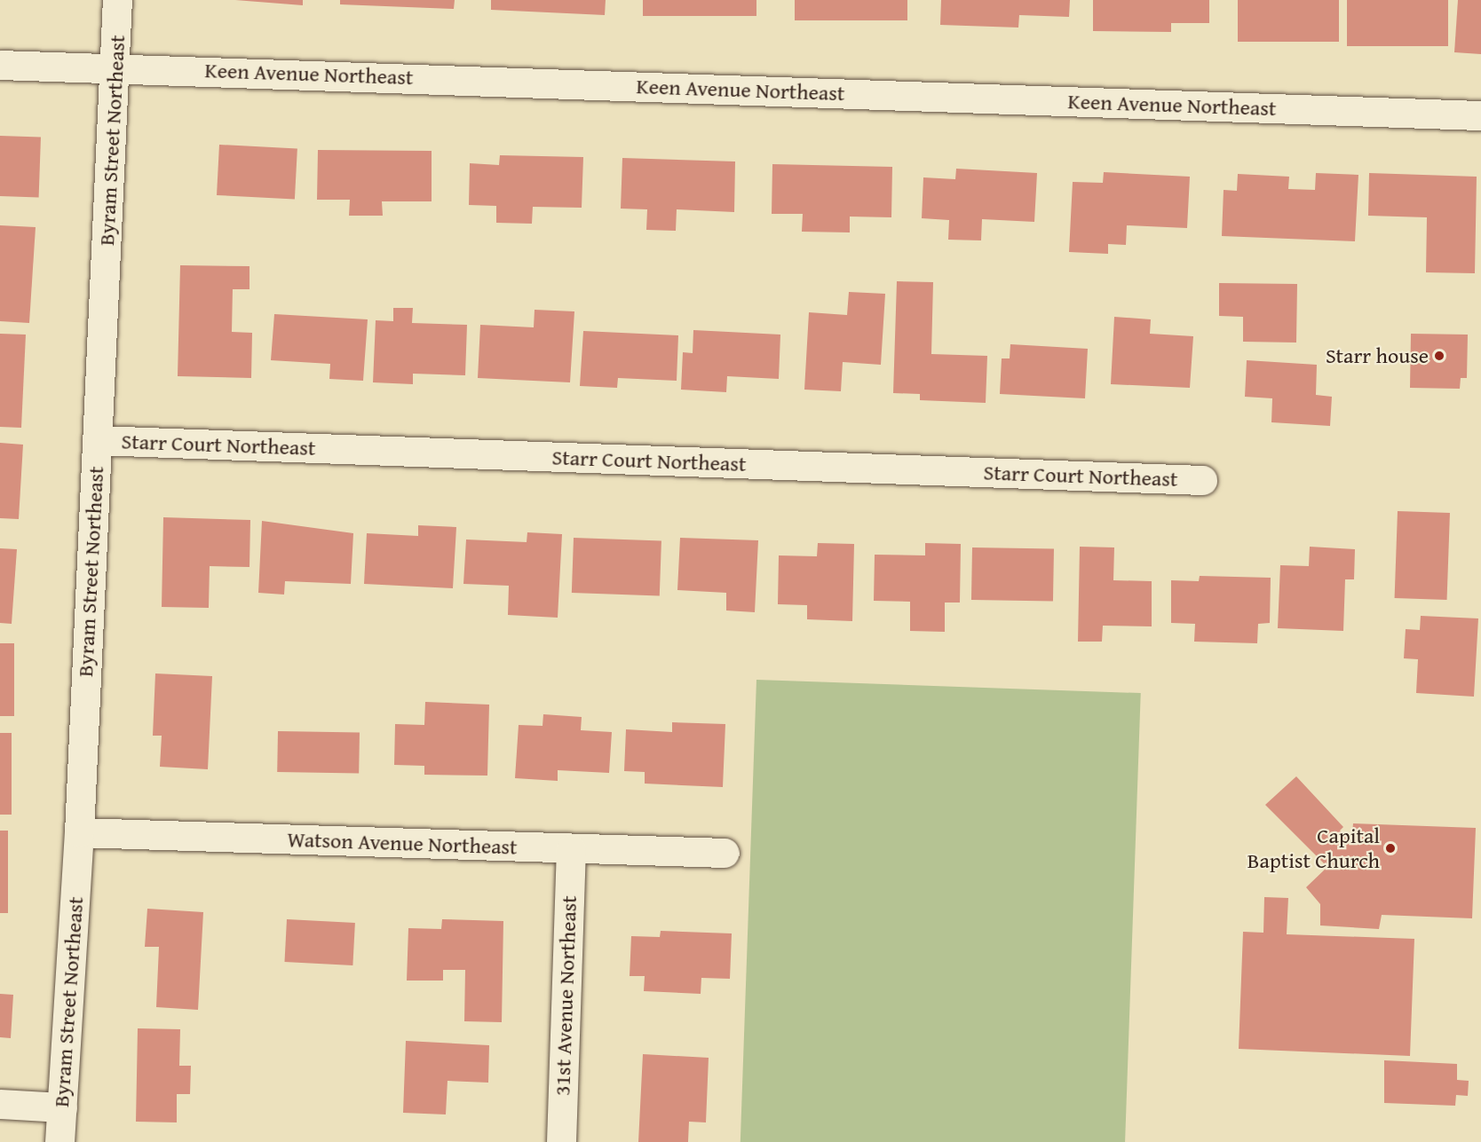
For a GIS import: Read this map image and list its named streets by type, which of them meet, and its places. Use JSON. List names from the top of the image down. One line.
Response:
{"streets":{"street":["Keen Avenue Northeast","Byram Street Northeast","Starr Court Northeast","Watson Avenue Northeast","31st Avenue Northeast"]},"crossings":[["Keen Avenue Northeast","Byram Street Northeast"],["Byram Street Northeast","Starr Court Northeast"],["Byram Street Northeast","Watson Avenue Northeast"],["Watson Avenue Northeast","31st Avenue Northeast"]],"places":["Starr house","Capital Baptist Church"]}
